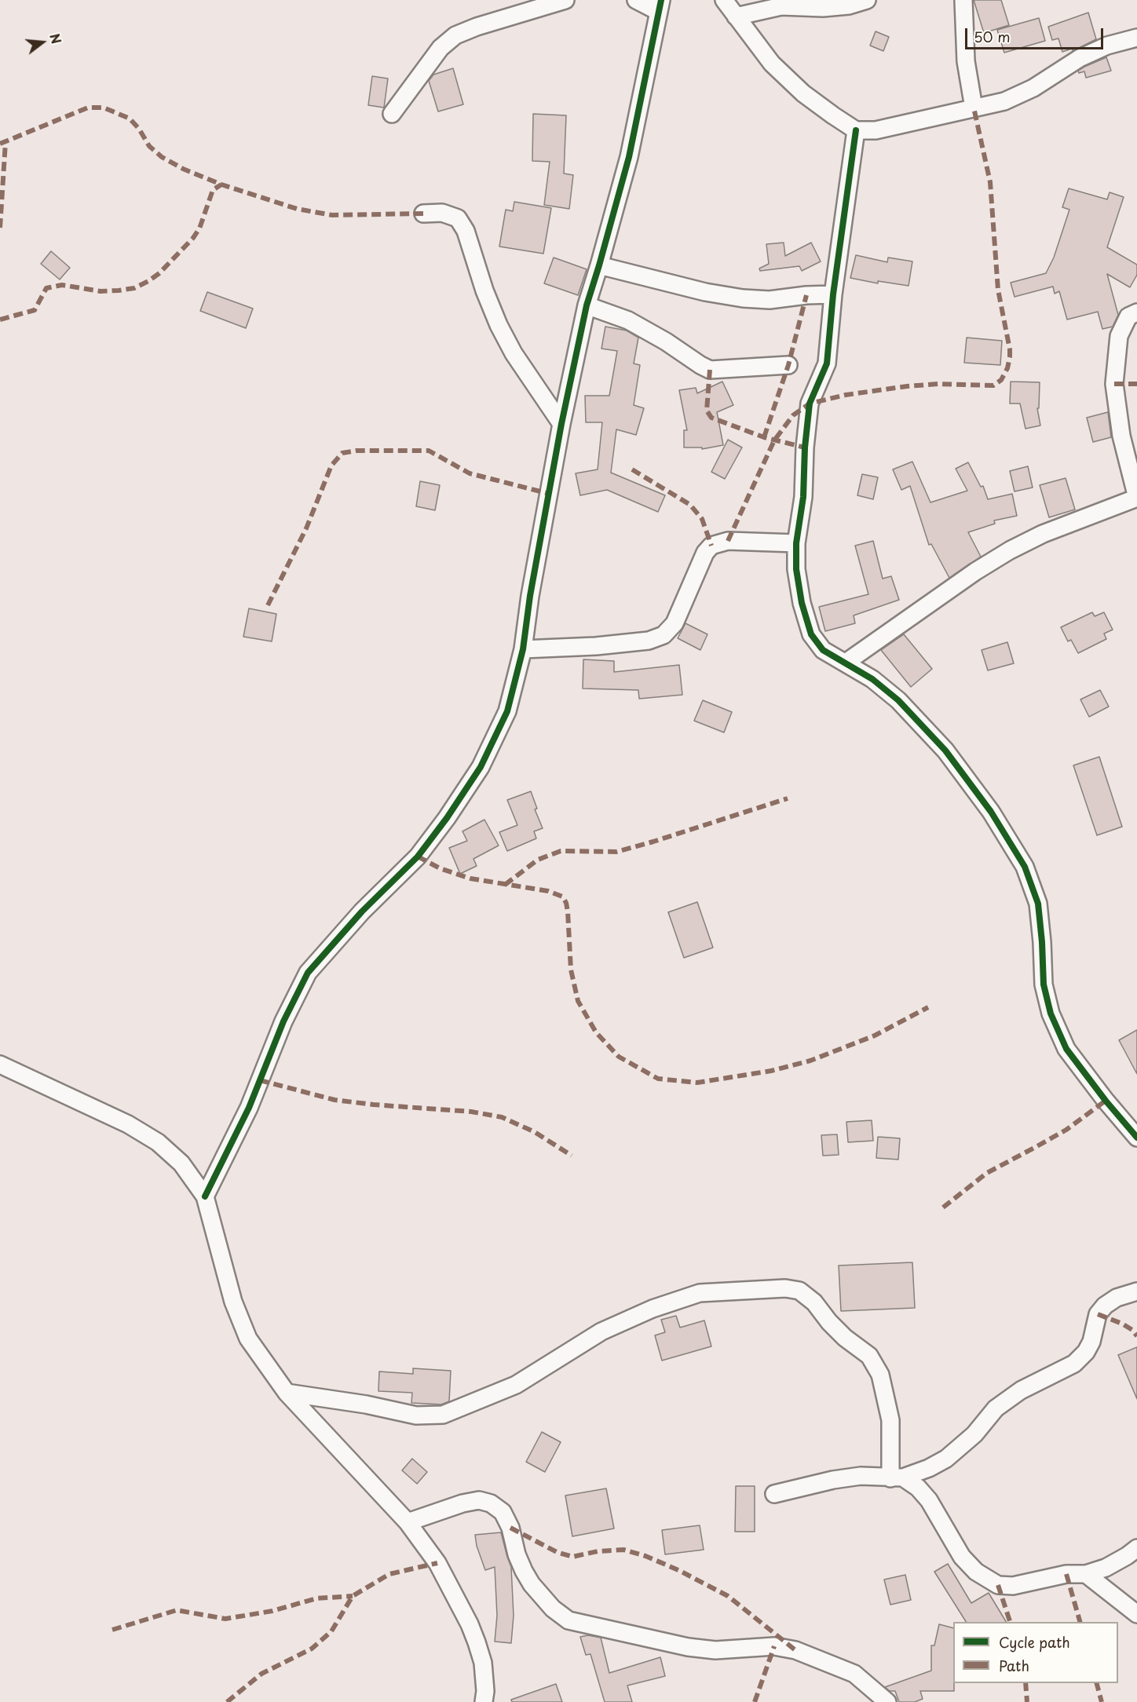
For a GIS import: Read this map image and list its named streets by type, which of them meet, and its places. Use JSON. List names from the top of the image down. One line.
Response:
{"legend":["Cycle path","Path"],"scale_bar":"50 m","north":"right"}
